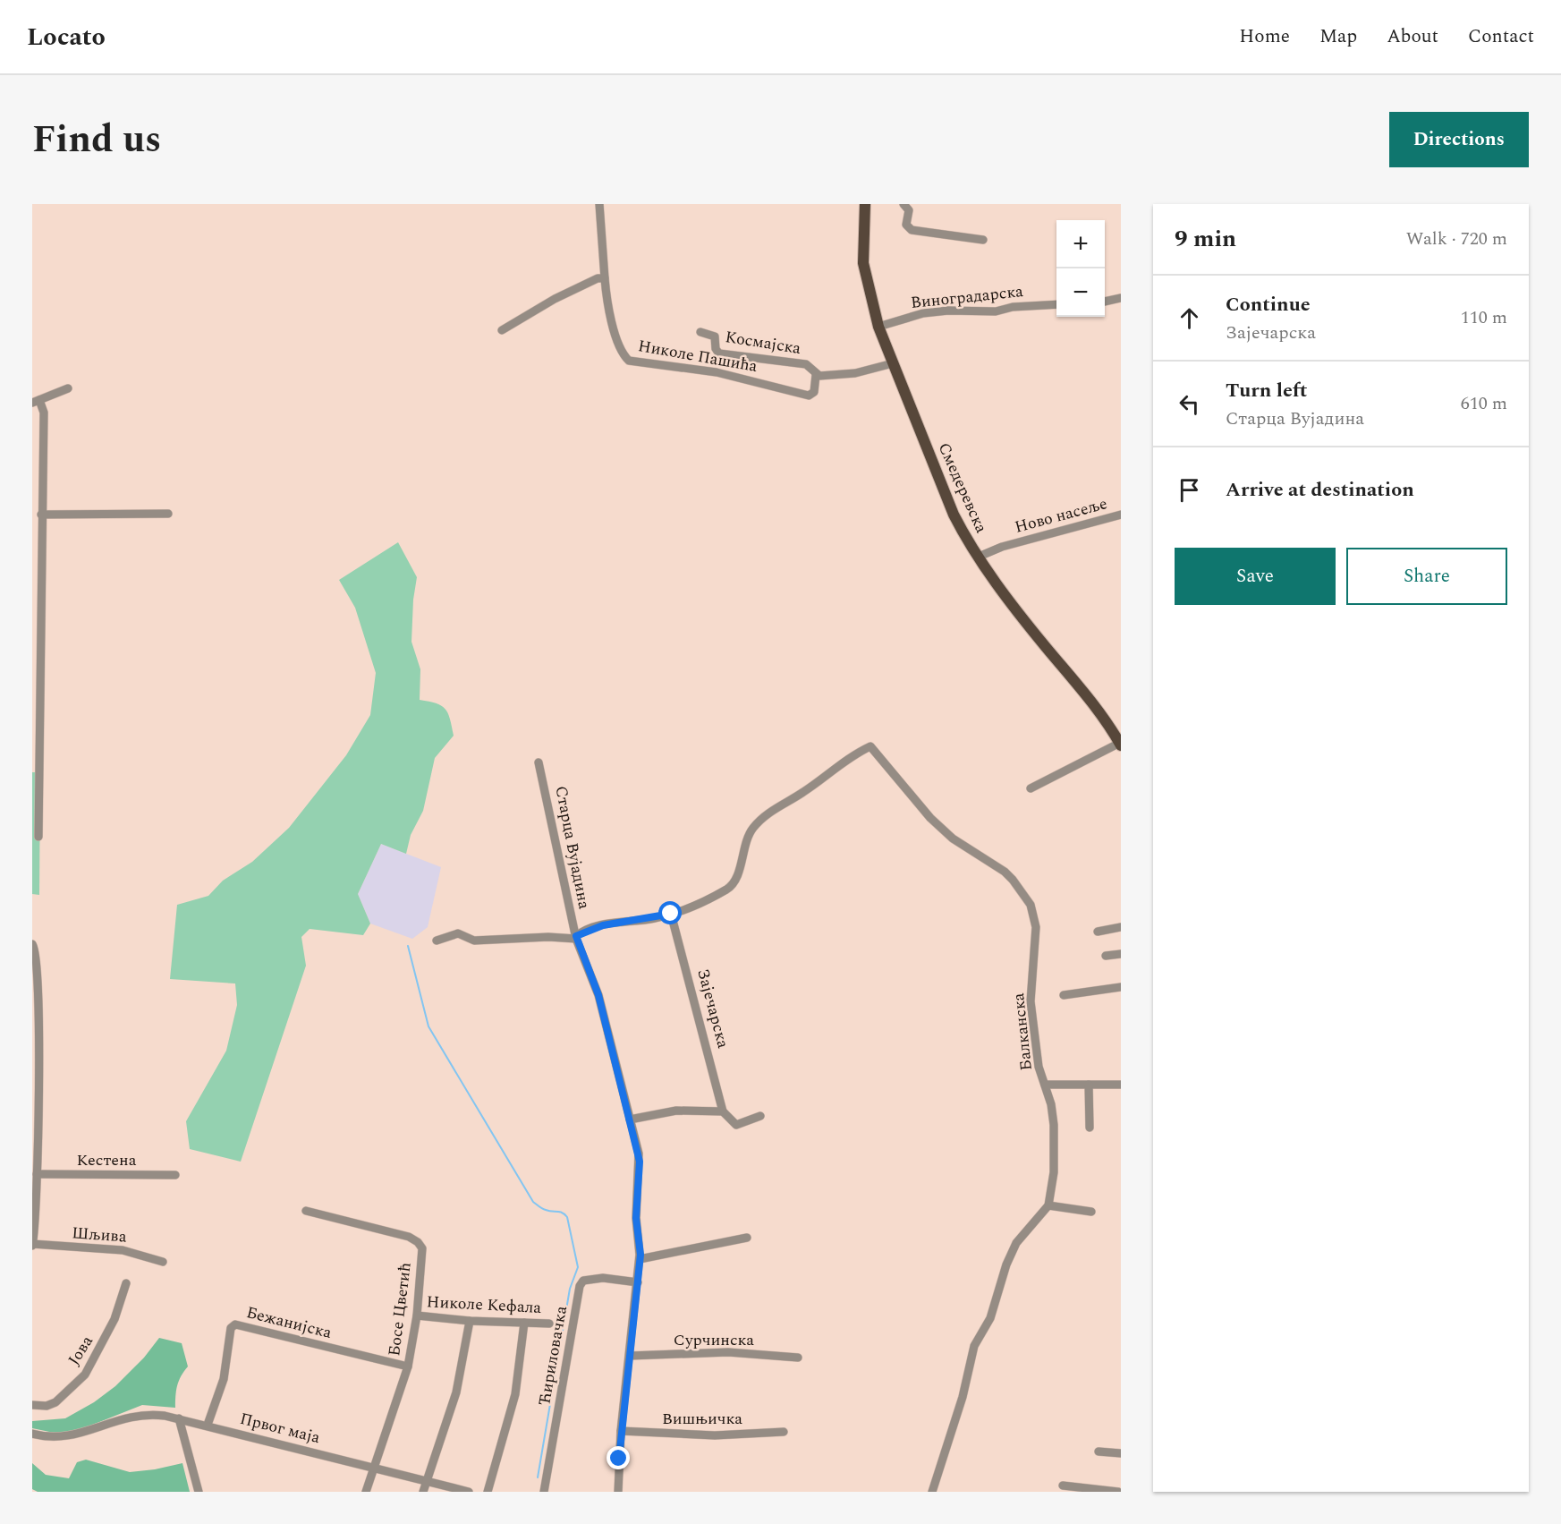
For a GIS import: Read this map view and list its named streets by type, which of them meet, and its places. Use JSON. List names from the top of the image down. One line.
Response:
{"streets":{"main road":["Смедеревска"],"street":["Виноградарска","Космајска","Николе Пашића","Ново насеље","Старца Вујадина","Зајечарска","Балканска","Кестена","Шљива","Николе Кефала","Босе Цветић","Бежанијска","Сурчинска","Јова","Ћириловачка","Вишњичка","Првог маја"]},"crossings":[["Виноградарска","Смедеревска"],["Космајска","Николе Пашића"],["Космајска","Смедеревска"],["Смедеревска","Ново насеље"],["Старца Вујадина","Сурчинска"],["Старца Вујадина","Ћириловачка"],["Старца Вујадина","Вишњичка"],["Зајечарска","Балканска"],["Николе Кефала","Босе Цветић"],["Босе Цветић","Бежанијска"],["Босе Цветић","Првог маја"],["Бежанијска","Првог маја"]],"page":{"header":"Locato","nav":["Home","Map","About","Contact"],"title":"Find us","buttons":["Directions",["Save","Share"]],"heading":["9 min","Walk · 720 m"],"map_buttons":["+","−"],"list":[["Continue","Зајечарска","110 m"],["Turn left","Старца Вујадина","610 m"],"Arrive at destination"]}}
